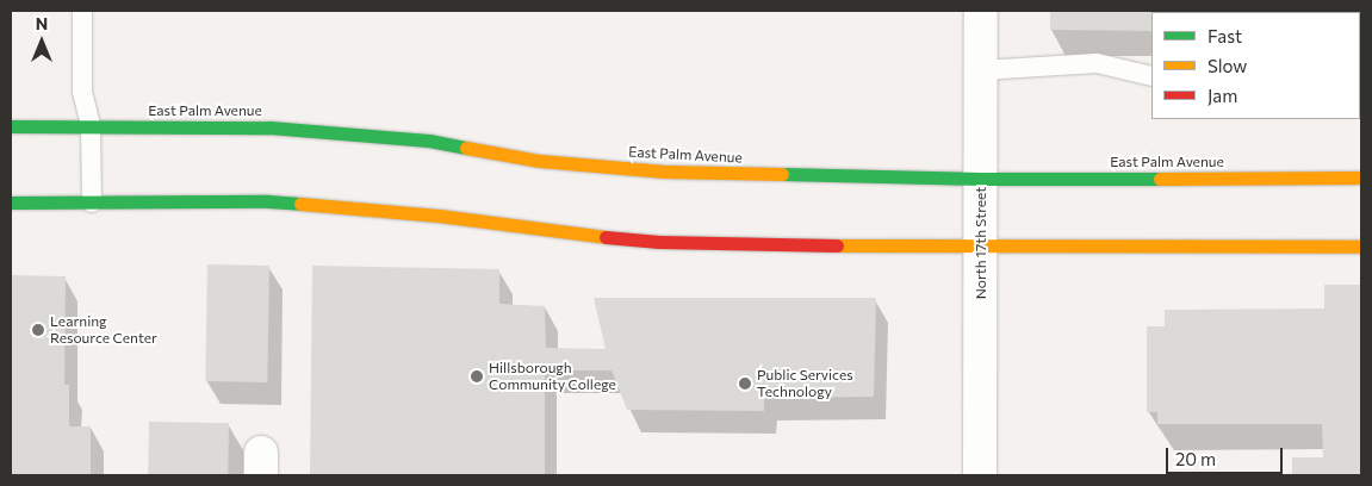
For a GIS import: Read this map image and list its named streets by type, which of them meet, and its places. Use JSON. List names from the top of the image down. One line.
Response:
{"streets":{"street":["East Palm Avenue","North 17th Street"]},"crossings":[["East Palm Avenue","North 17th Street"]],"places":["Learning Resource Center","Hillsborough Community College","Public Services Technology"],"legend":["Fast","Slow","Jam"],"scale_bar":"20 m","north":"top"}
